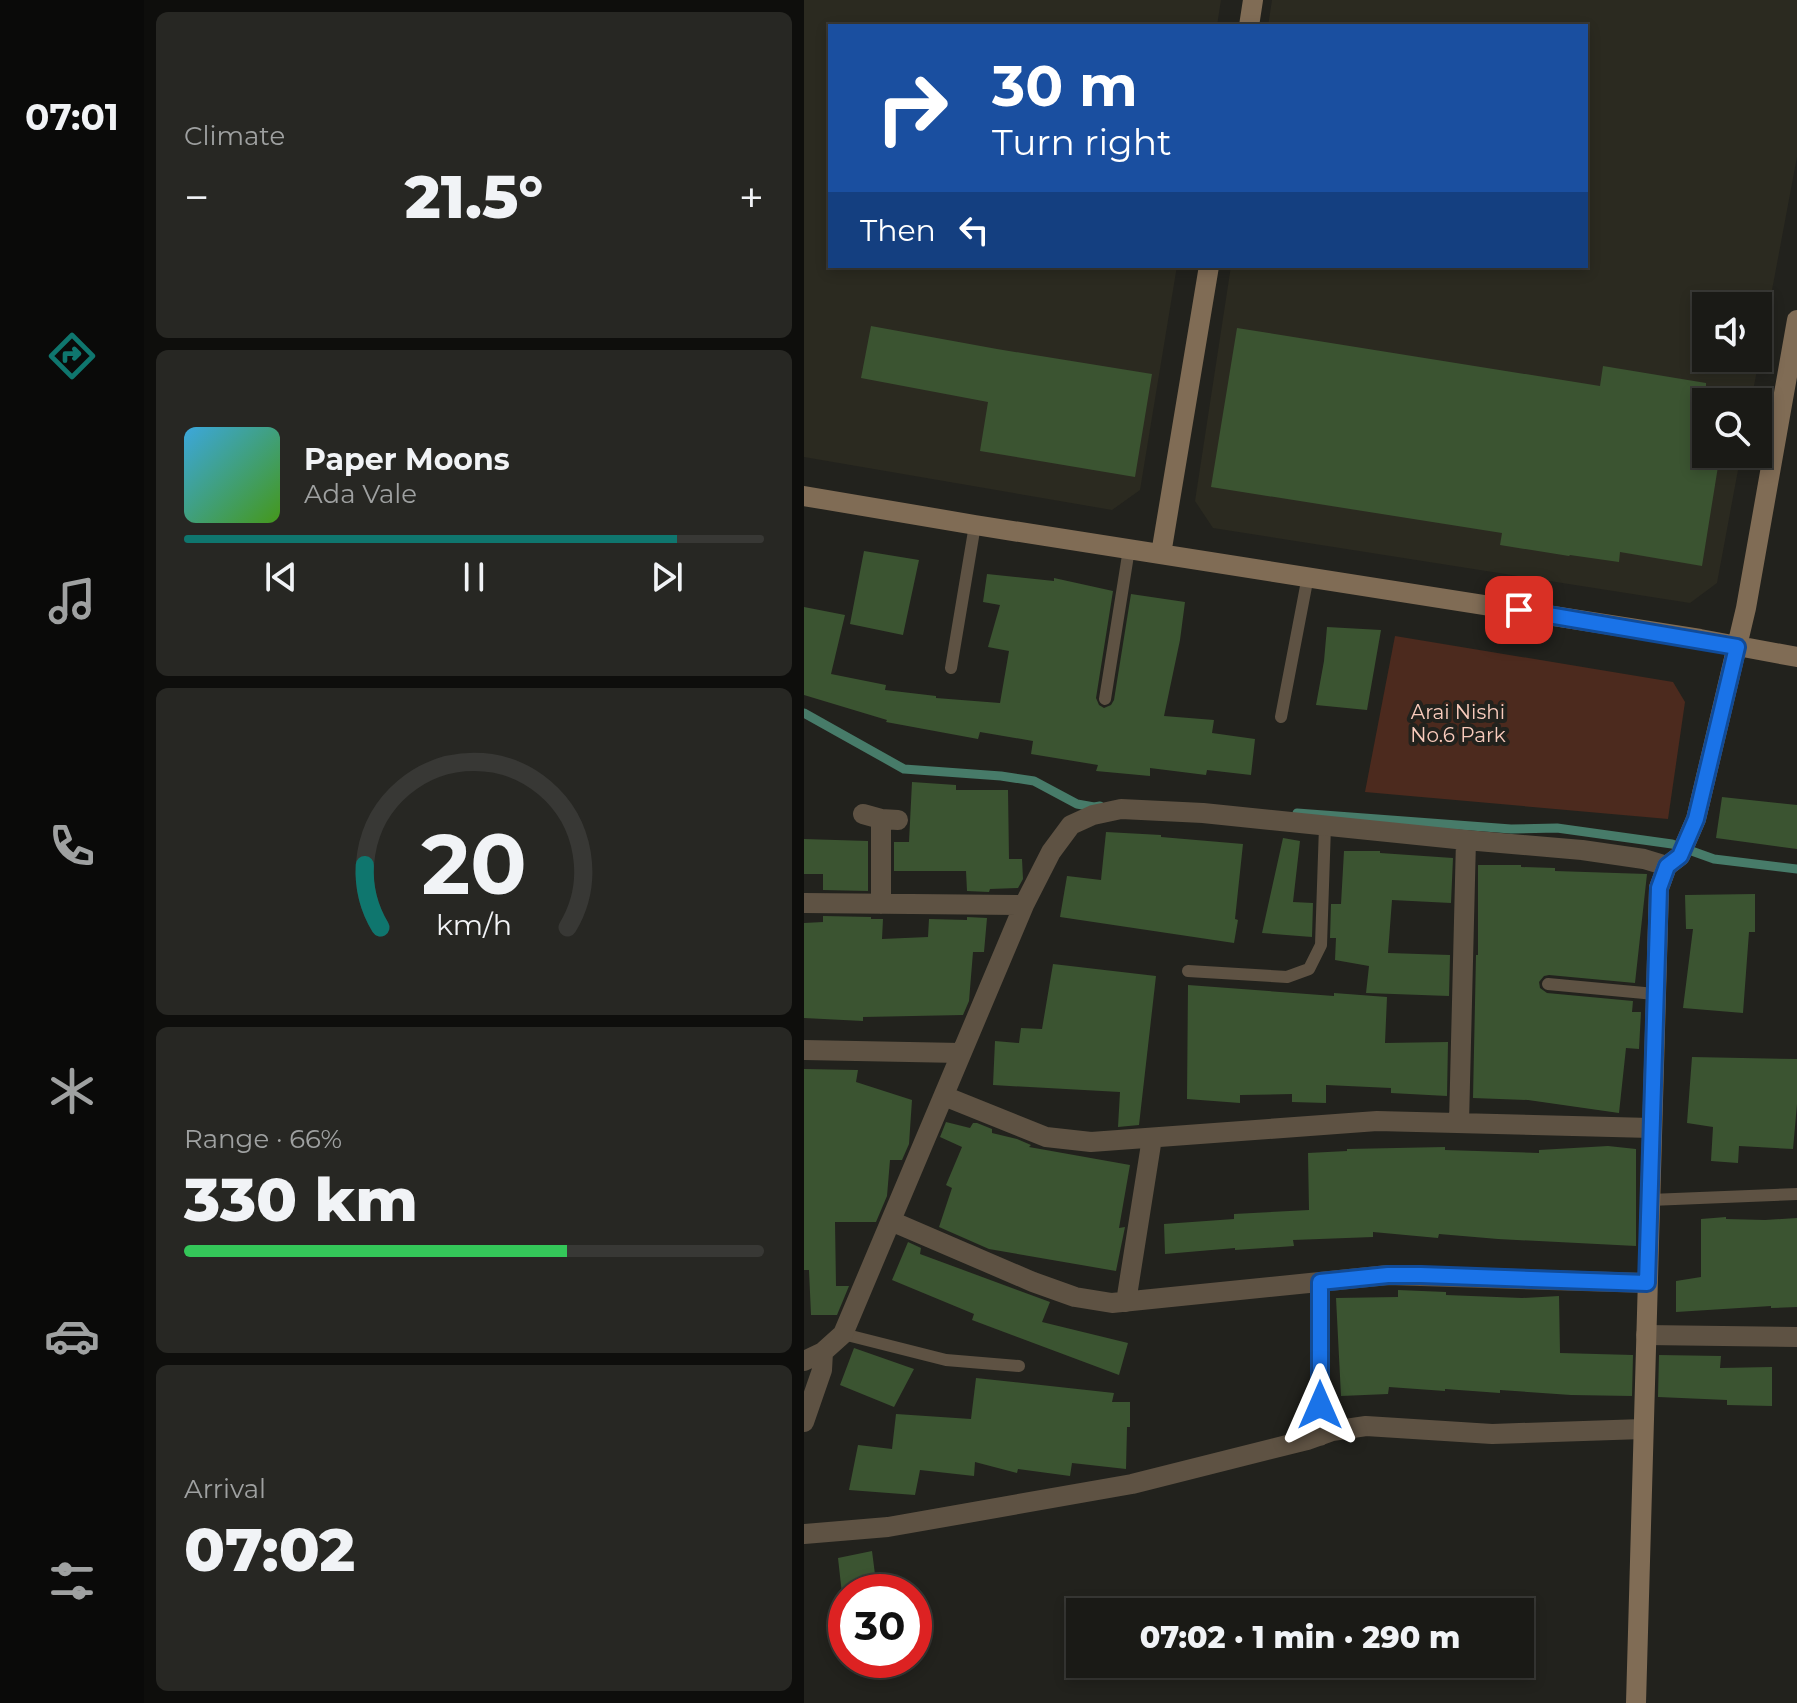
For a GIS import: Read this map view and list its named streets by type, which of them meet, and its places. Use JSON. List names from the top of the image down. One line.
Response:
{"parks":["Arai Nishi No.6 Park"],"page":{"tabs":"07:01","tile":["Climate",["Range · 66%","330 km"],["Arrival","07:02"]],"turn":["30 m","Turn right"],"heat":["−","21.5°","+"],"then":"Then","song":["Paper Moons","Ada Vale"],"limit":"30","trip":"07:02 · 1 min · 290 m","gauge":["20","km/h"]}}
